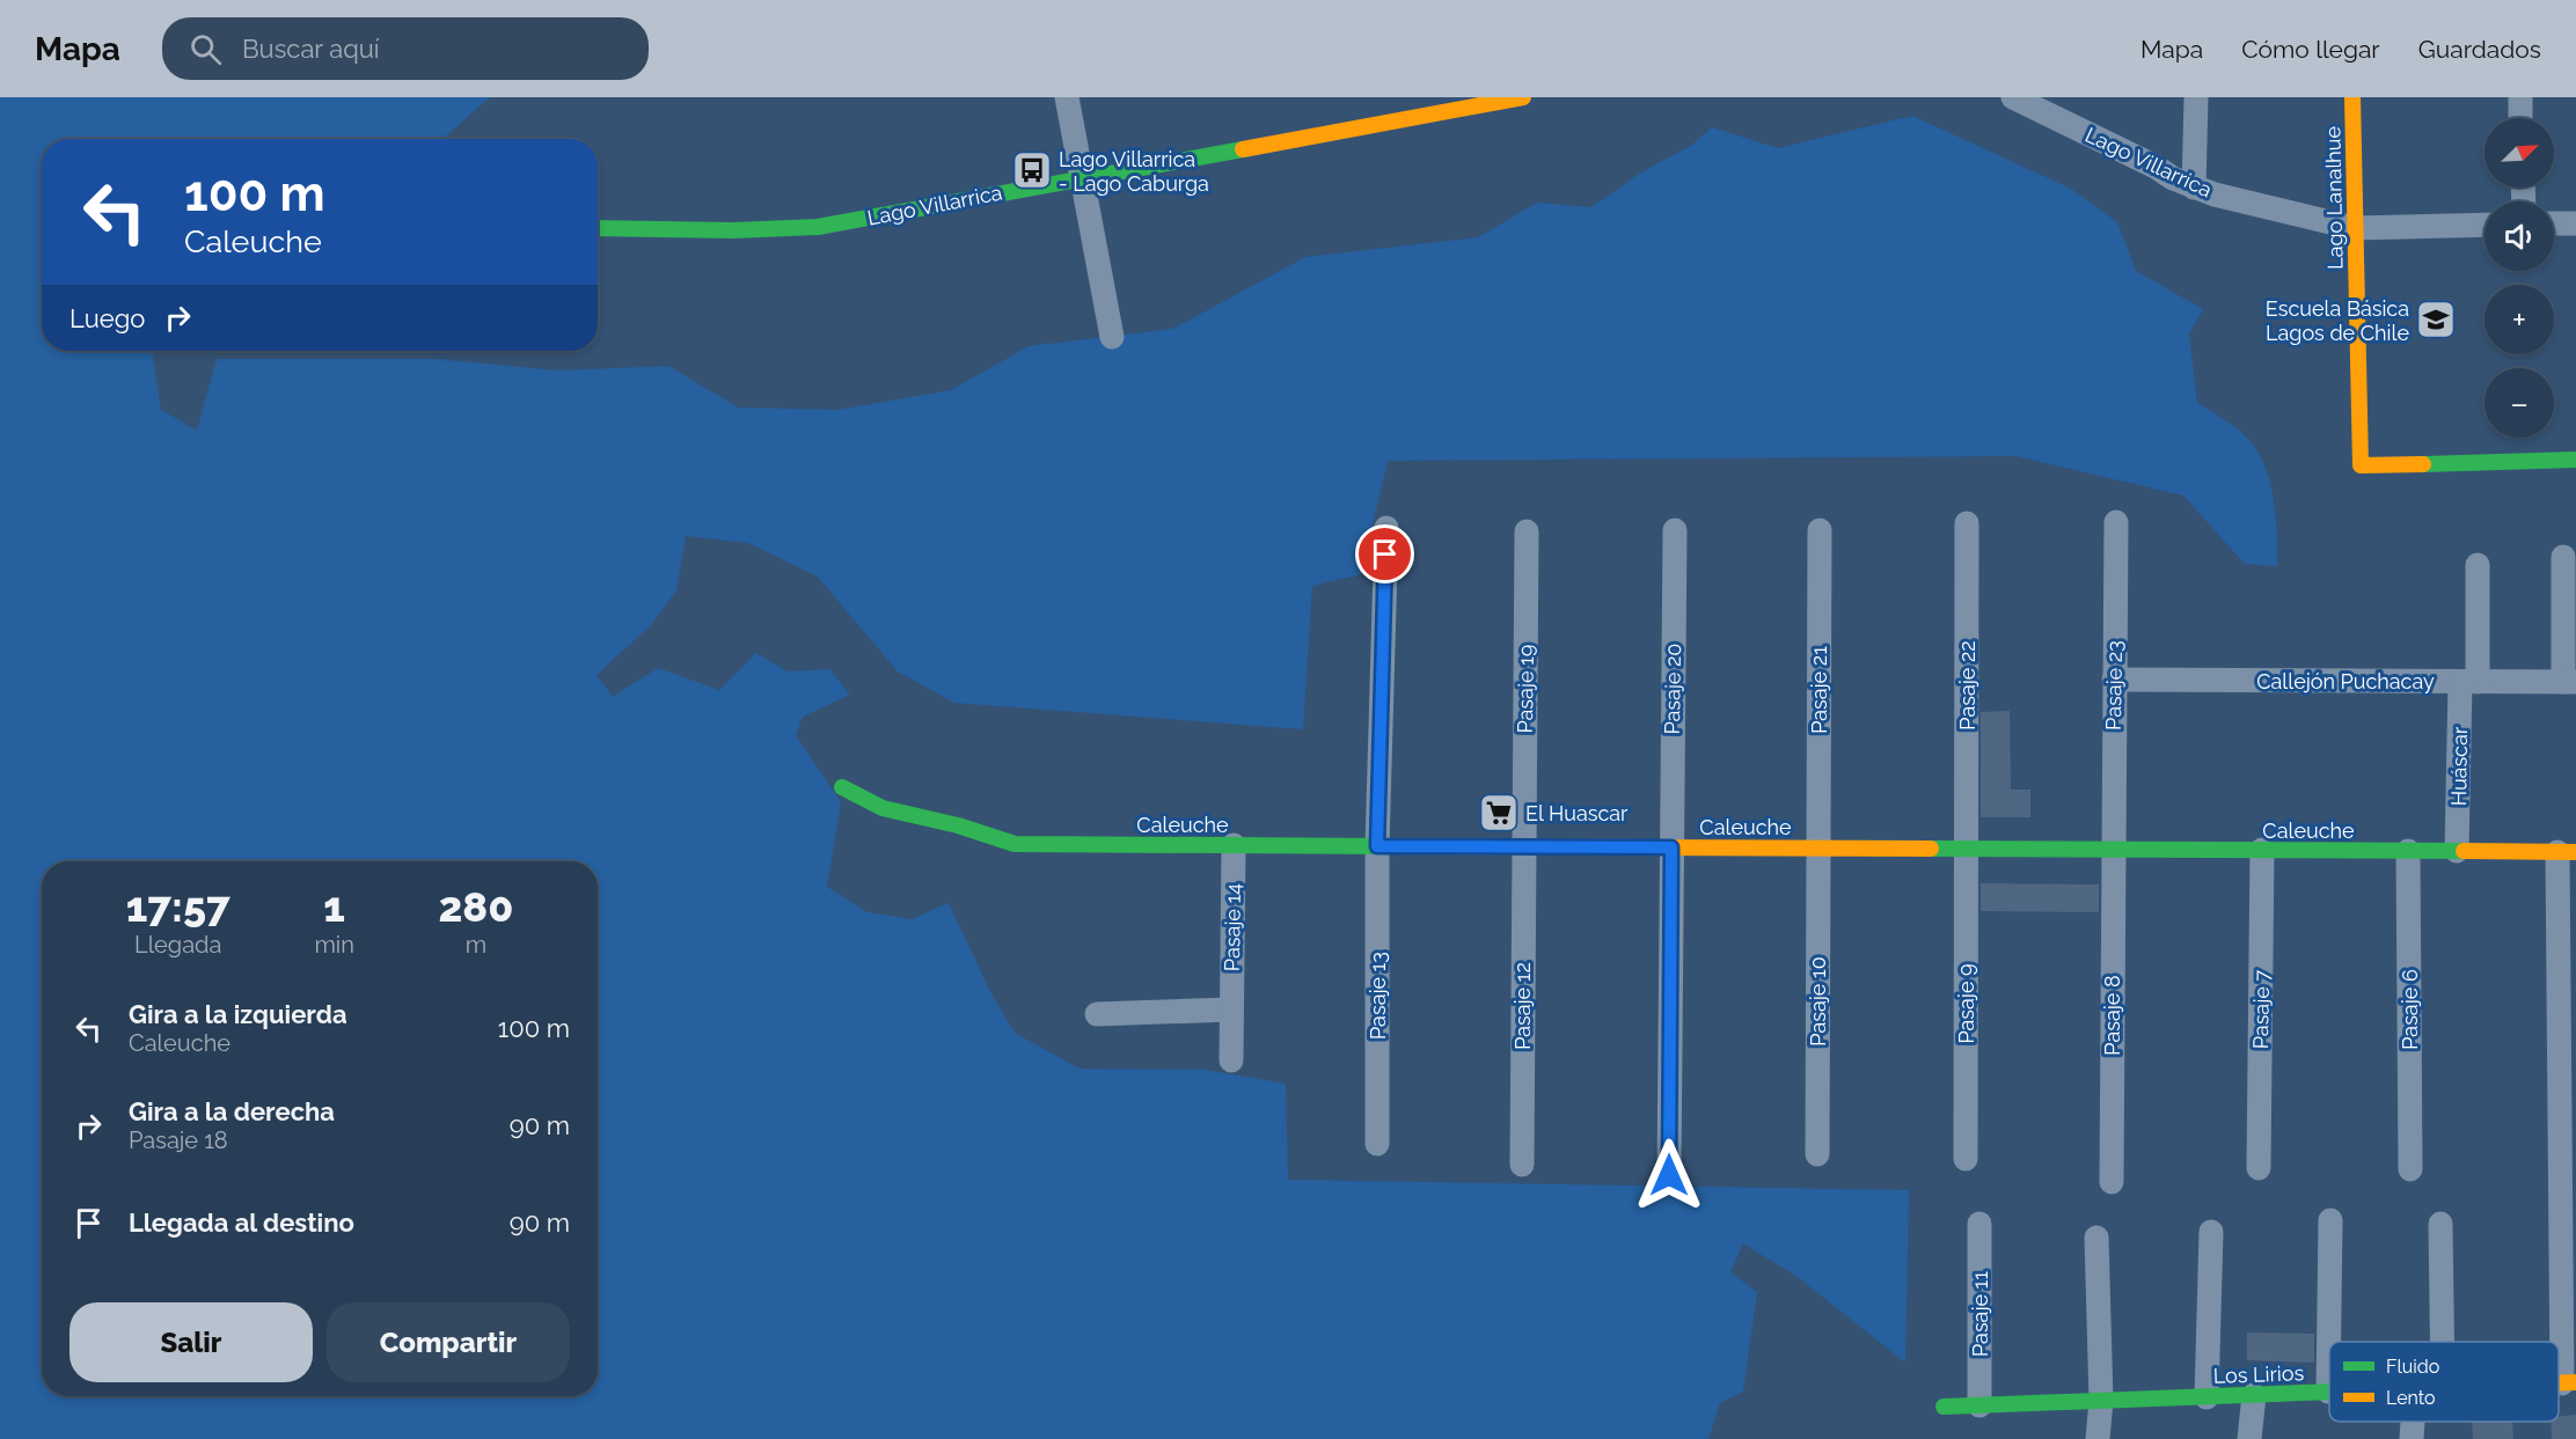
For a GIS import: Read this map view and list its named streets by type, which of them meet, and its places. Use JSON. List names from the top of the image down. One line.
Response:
{"streets":{"street":["Lago Villarrica","Lago Lanalhue","Callejón Puchacay","Pasaje 22","Pasaje 23","Pasaje 19","Pasaje 20","Pasaje 21","Huáscar","Caleuche","Pasaje 14","Pasaje 13","Pasaje 10","Pasaje 9","Pasaje 12","Pasaje 7","Pasaje 6","Pasaje 8","Pasaje 11","Los Lirios"]},"crossings":[["Lago Villarrica","Lago Lanalhue"],["Callejón Puchacay","Pasaje 23"],["Callejón Puchacay","Huáscar"],["Pasaje 22","Caleuche"],["Pasaje 22","Pasaje 9"],["Pasaje 23","Caleuche"],["Pasaje 23","Pasaje 8"],["Pasaje 19","Caleuche"],["Pasaje 19","Pasaje 12"],["Pasaje 20","Caleuche"],["Pasaje 21","Caleuche"],["Pasaje 21","Pasaje 10"],["Huáscar","Caleuche"],["Caleuche","Pasaje 14"],["Caleuche","Pasaje 13"],["Caleuche","Pasaje 10"],["Caleuche","Pasaje 9"],["Caleuche","Pasaje 12"],["Caleuche","Pasaje 7"],["Caleuche","Pasaje 6"],["Caleuche","Pasaje 8"],["Pasaje 11","Los Lirios"]],"places":{"bus stop":["Lago Villarrica - Lago Caburga"],"school or university":["Escuela Básica Lagos de Chile"],"supermarket":["El Huascar"]},"legend":["Fluido","Lento"],"north":"top right","page":{"header":"Mapa","search":"Buscar aquí","nav":["Mapa","Cómo llegar","Guardados"],"map_buttons":["+","−"],"turn":["100 m","Caleuche"],"then":"Luego","eta":["17:57","Llegada","1","min","280","m"],"list":[{"name":"Gira a la izquierda","note":"Caleuche","value":"100 m"},{"name":"Gira a la derecha","note":"Pasaje 18","value":"90 m"},{"name":"Llegada al destino","value":"90 m"}],"buttons":["Salir","Compartir"]}}
